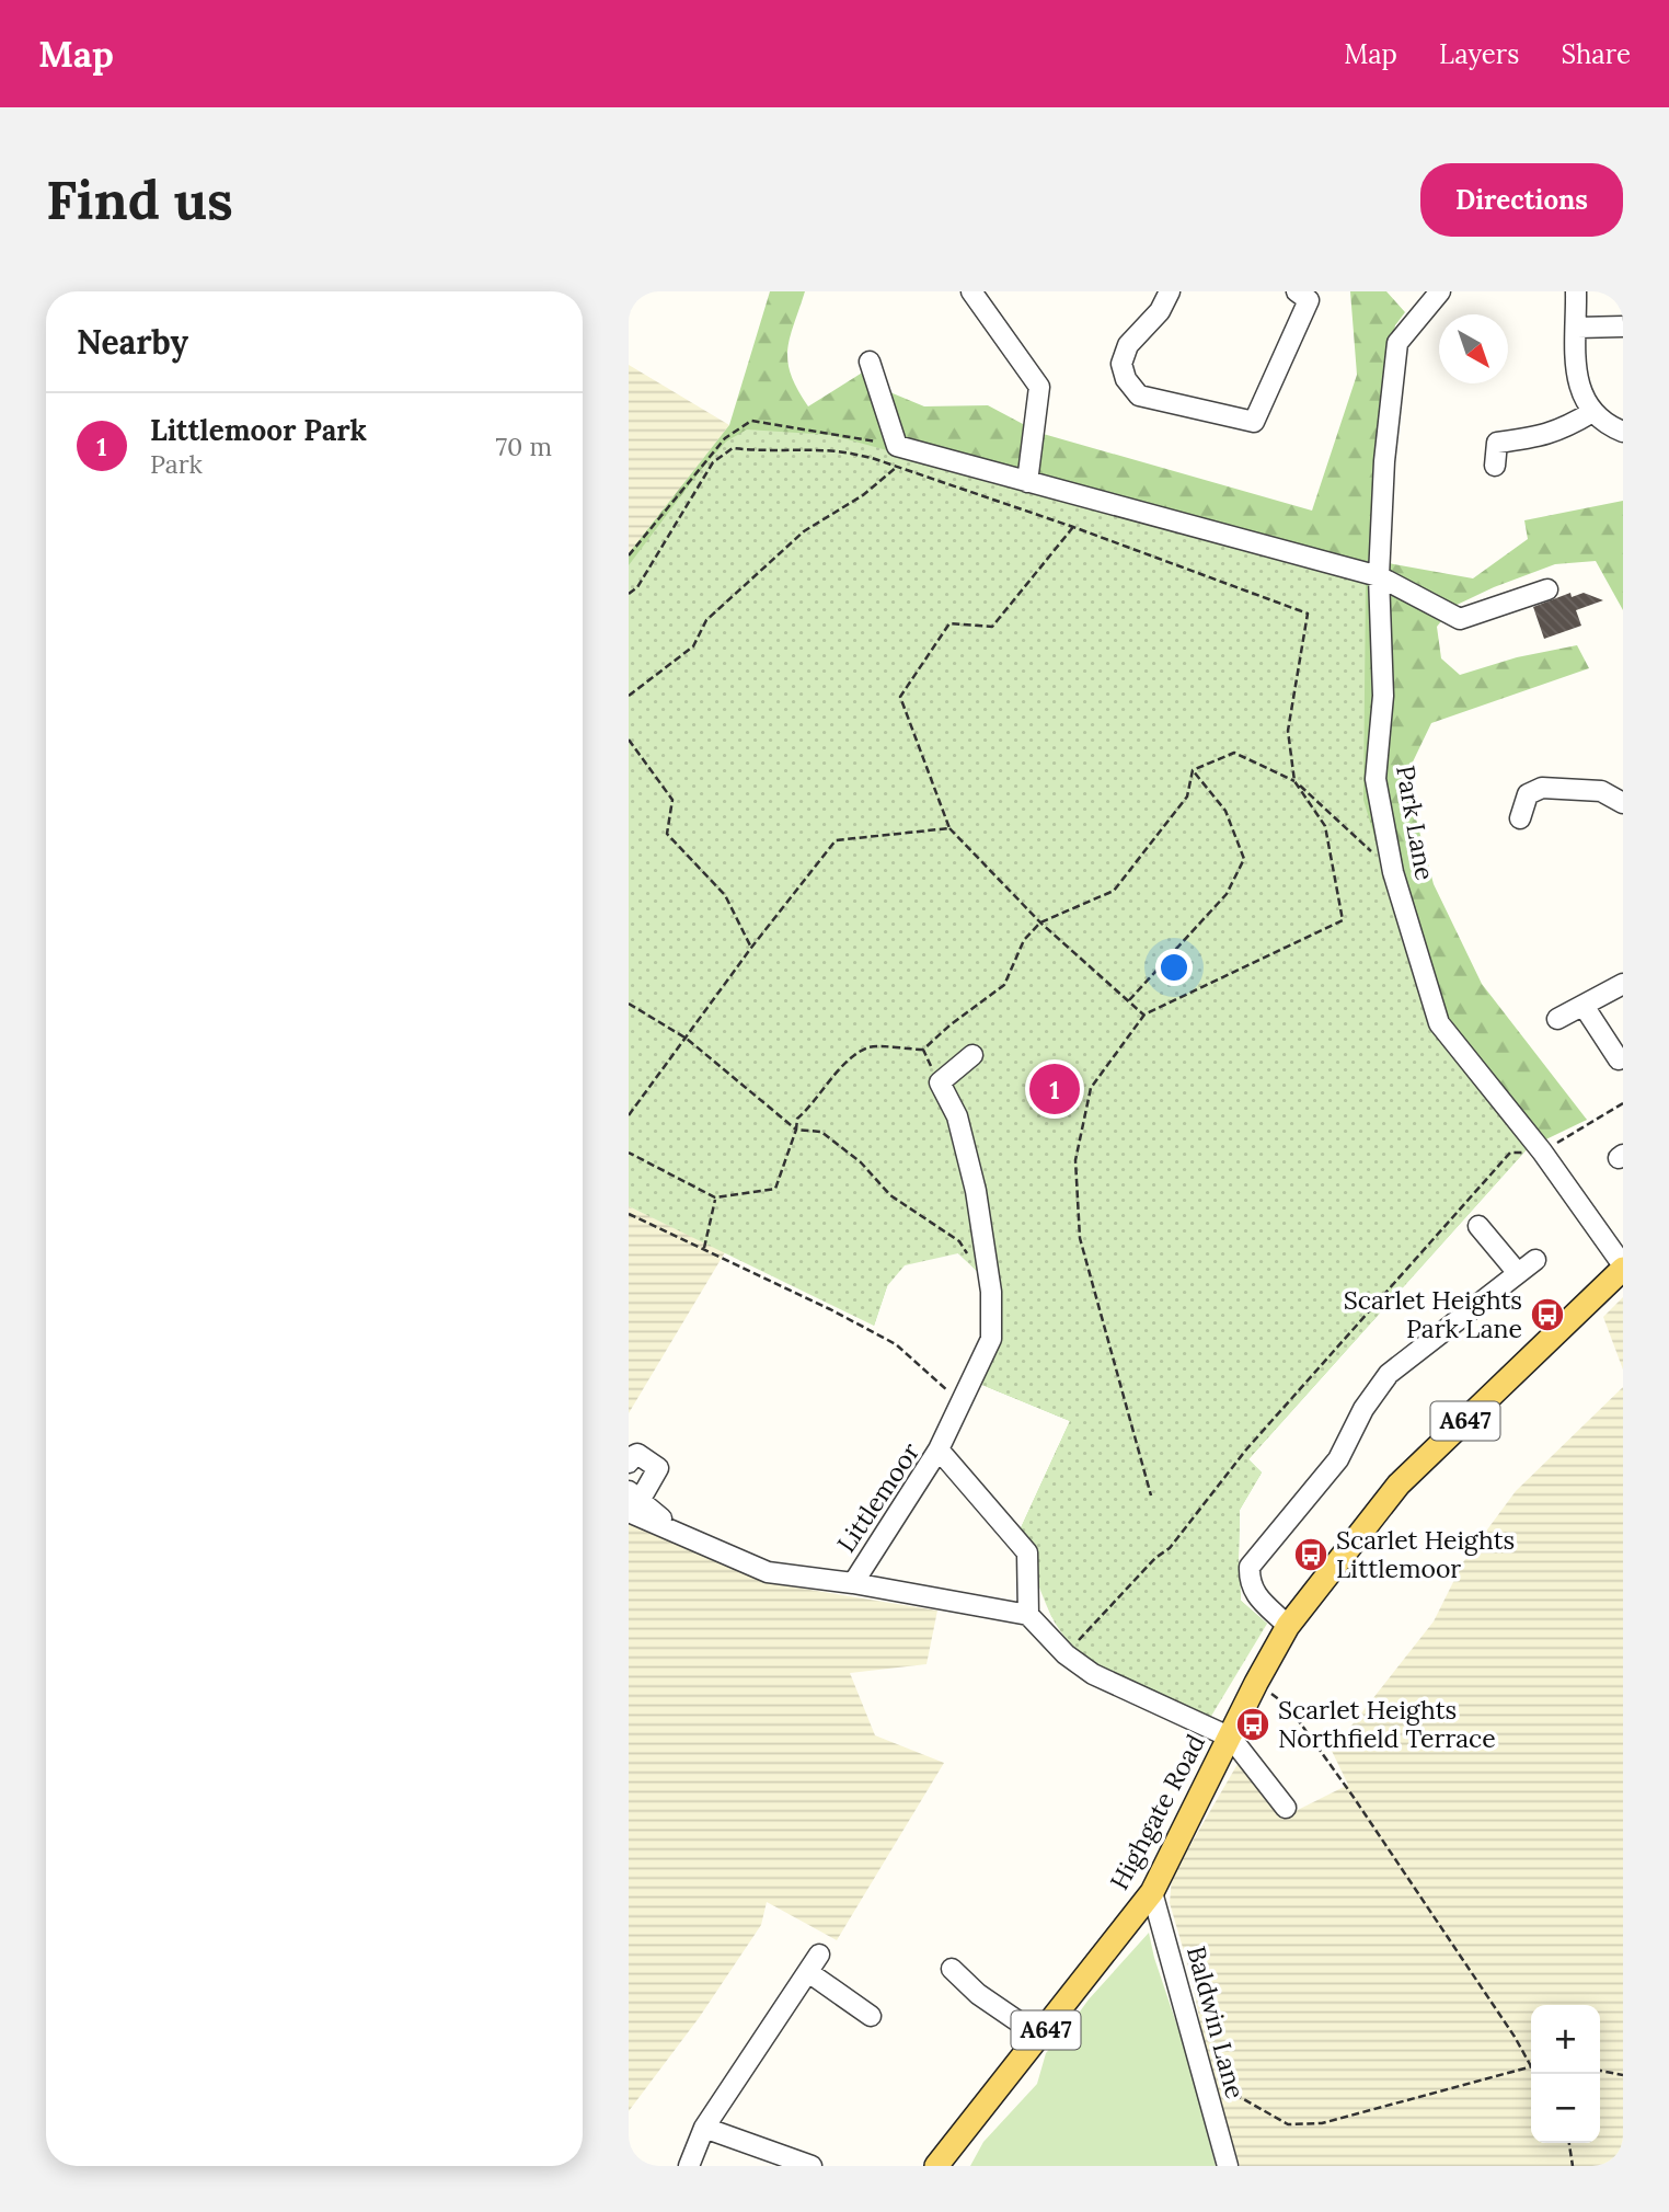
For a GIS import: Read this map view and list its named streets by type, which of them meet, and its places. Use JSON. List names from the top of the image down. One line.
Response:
{"streets":{"main road":["A647","Highgate Road"],"street":["Park Lane","Littlemoor","Baldwin Lane"]},"crossings":[["Park Lane","A647"],["A647","Highgate Road"],["Highgate Road","Baldwin Lane"]],"places":{"bus stop":["Scarlet Heights Park Lane","Scarlet Heights Littlemoor","Scarlet Heights Northfield Terrace"]},"north":"bottom right","page":{"header":"Map","nav":["Map","Layers","Share"],"buttons":"Directions","title":"Find us","heading":"Nearby","list":[{"mark":"1","name":"Littlemoor Park","note":"Park","value":"70 m"}],"pins":"1","map_buttons":["+","−"]}}
